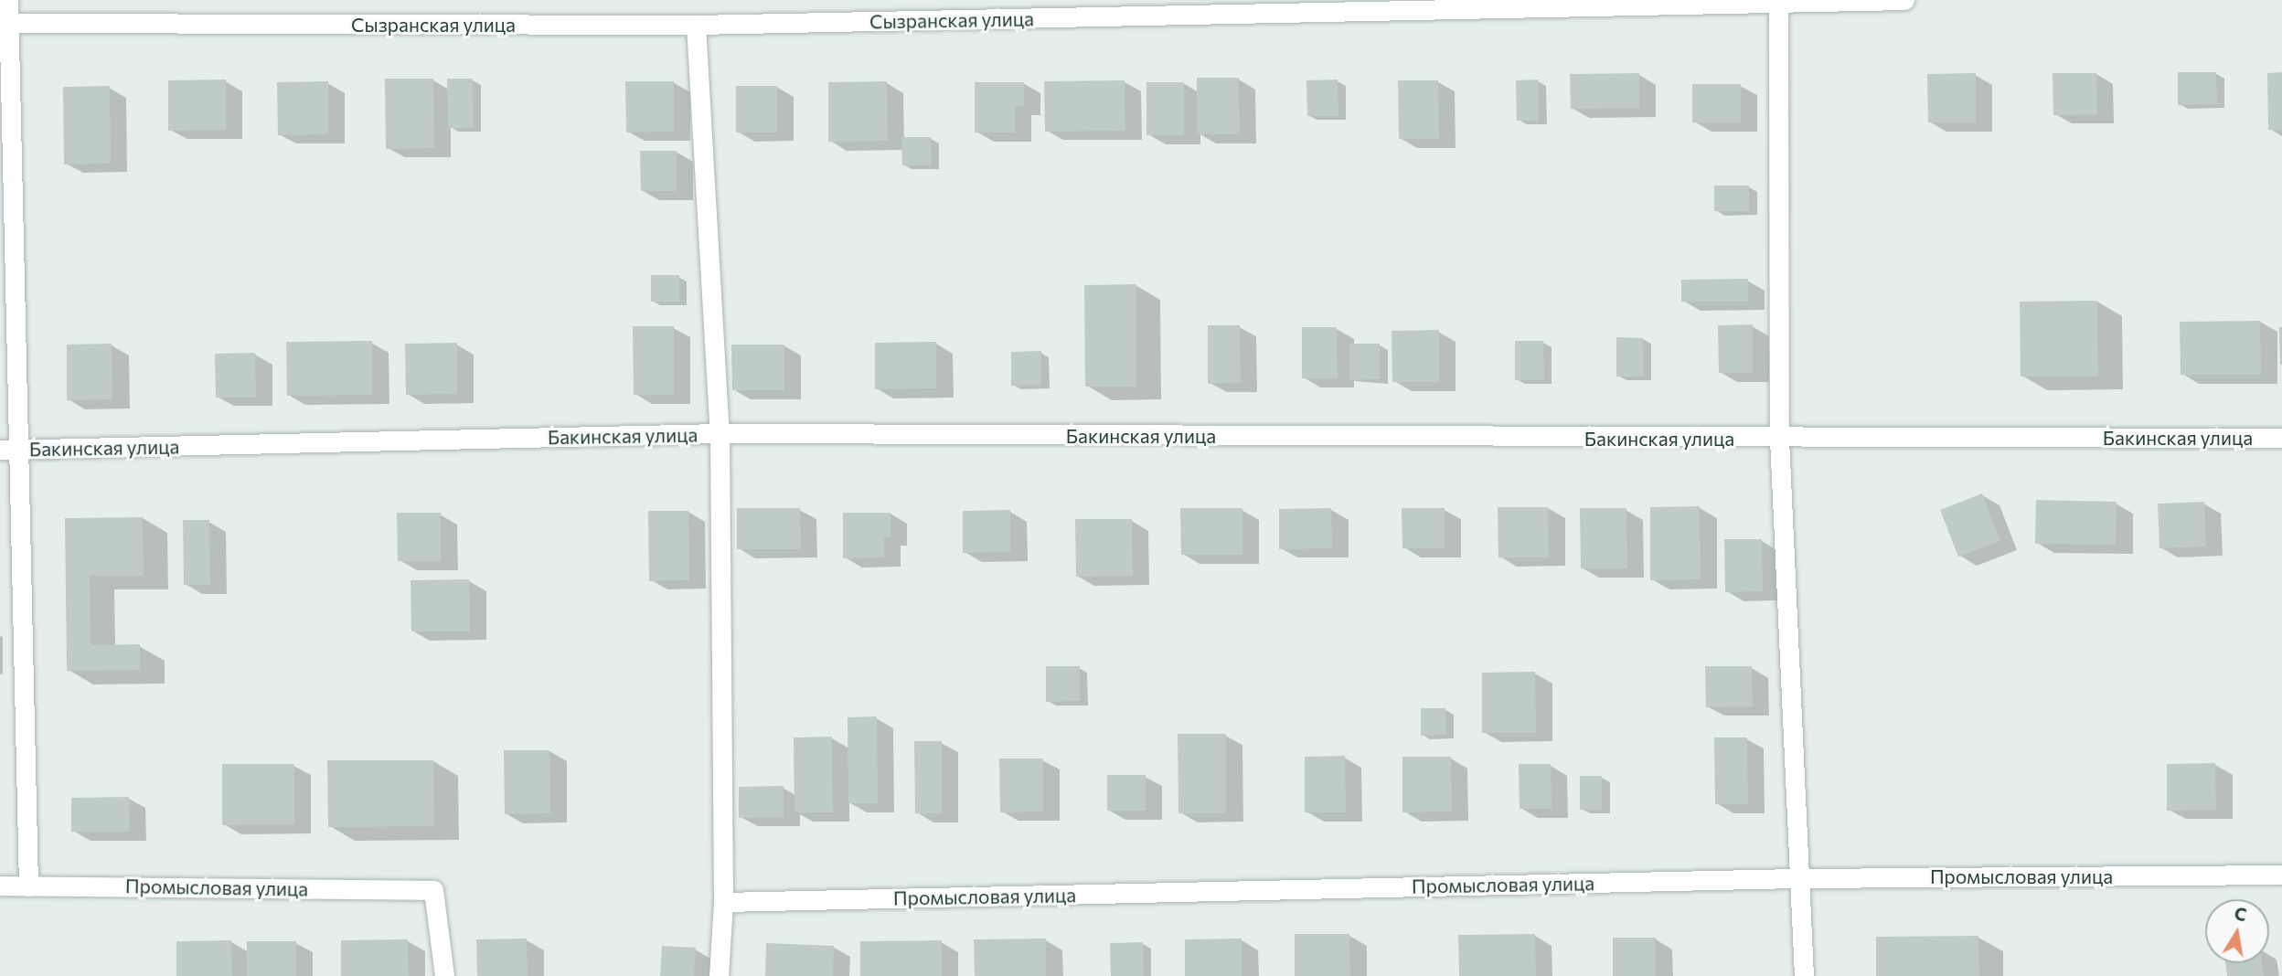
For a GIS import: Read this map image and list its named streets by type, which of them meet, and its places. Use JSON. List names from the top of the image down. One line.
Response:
{"streets":{"street":["Сызранская улица","Бакинская улица","Промысловая улица"]},"north":"top"}
